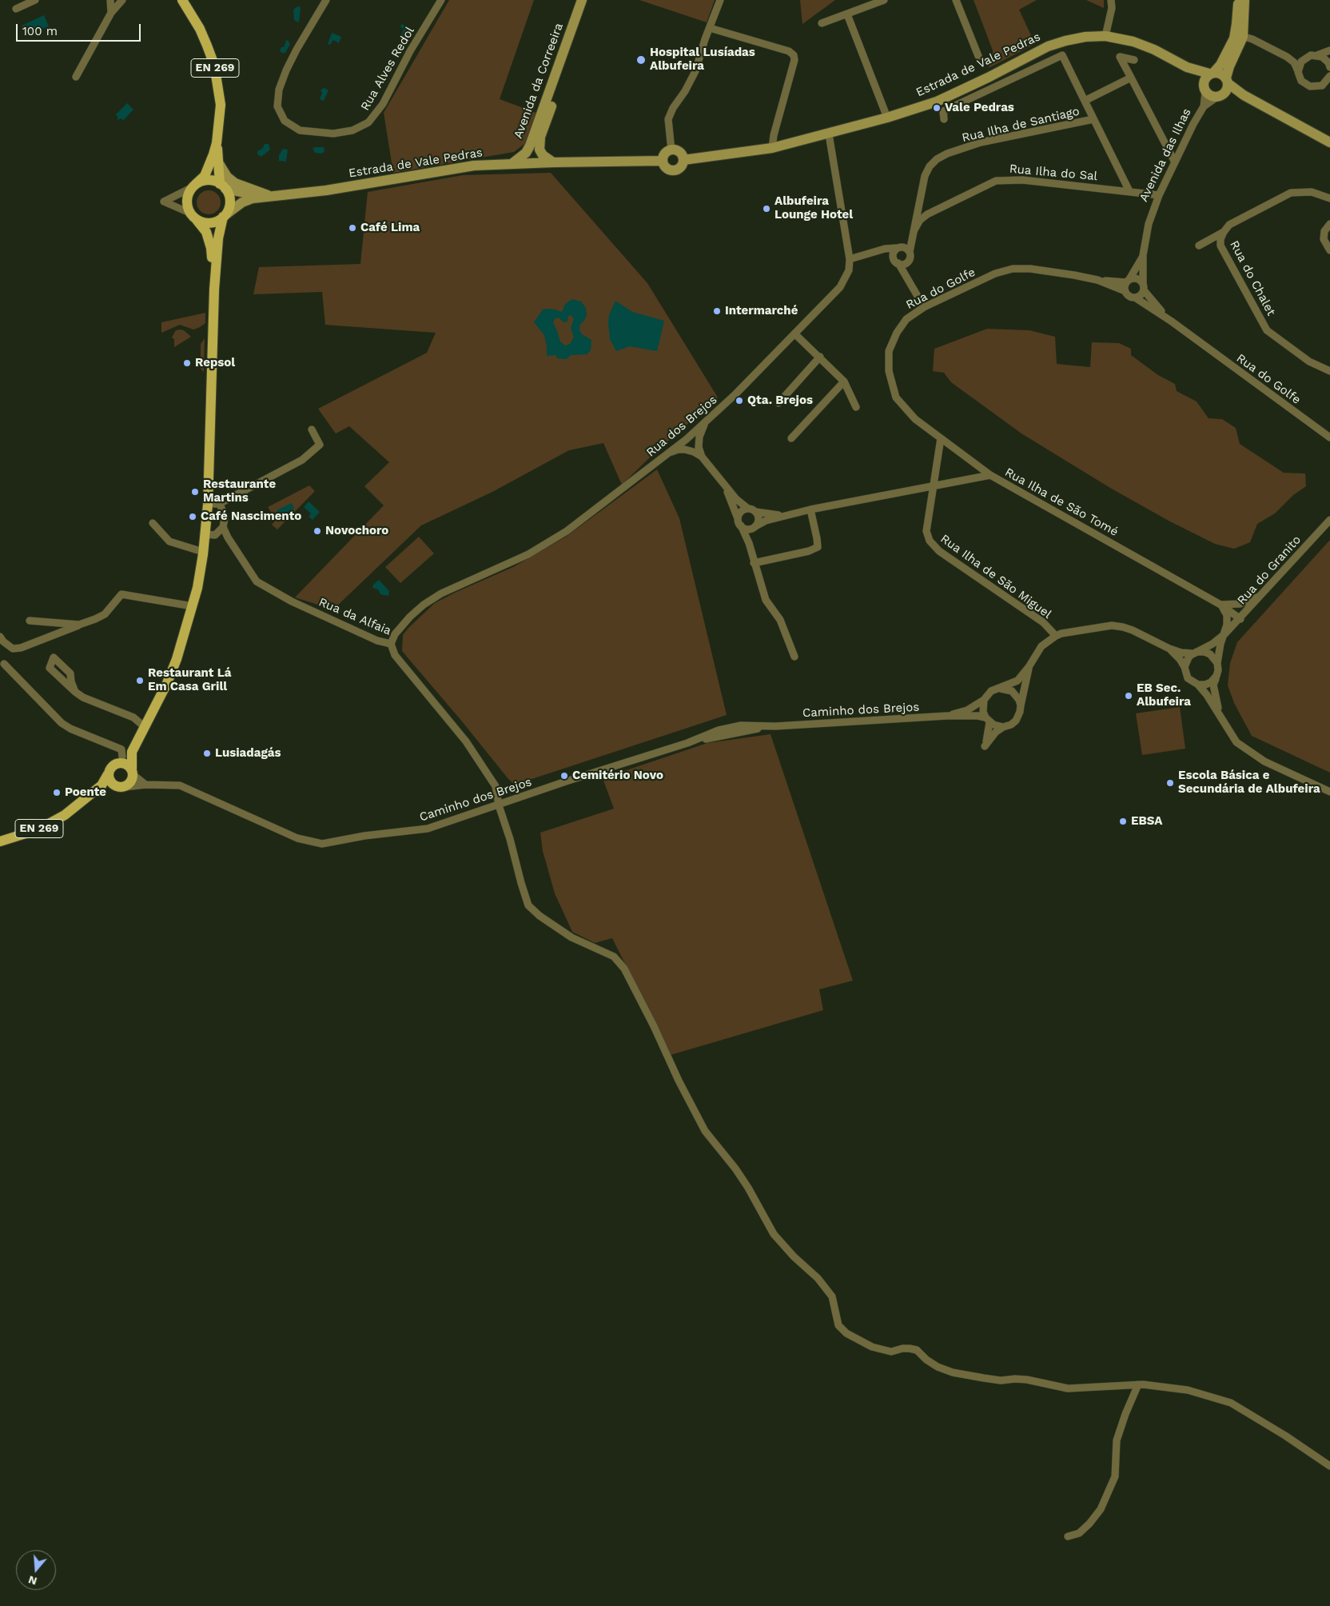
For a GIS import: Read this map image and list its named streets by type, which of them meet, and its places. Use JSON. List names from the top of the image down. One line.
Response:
{"streets":{"main road":["Estrada de Vale Pedras","EN 269","Avenida da Correeira"],"street":["Rua Alves Redol","Rua Ilha de Santiago","Avenida das Ilhas","Rua Ilha do Sal","Rua do Chalet","Rua do Golfe","Rua dos Brejos","Rua Ilha de São Tomé","Rua do Granito","Rua Ilha de São Miguel","Rua da Alfaia","Caminho dos Brejos"]},"crossings":[["Estrada de Vale Pedras","EN 269"],["Estrada de Vale Pedras","Avenida da Correeira"],["Estrada de Vale Pedras","Avenida das Ilhas"],["Estrada de Vale Pedras","Rua dos Brejos"],["Rua Ilha de Santiago","Rua Ilha do Sal"],["Avenida das Ilhas","Rua Ilha do Sal"],["Avenida das Ilhas","Rua do Golfe"],["Rua do Golfe","Rua Ilha de São Tomé"],["Rua do Golfe","Rua Ilha de São Miguel"],["Rua dos Brejos","Rua da Alfaia"],["Rua Ilha de São Tomé","Rua do Granito"],["Rua Ilha de São Tomé","Rua Ilha de São Miguel"],["Rua da Alfaia","Caminho dos Brejos"]],"places":["Hospital Lusíadas Albufeira","Vale Pedras","Albufeira Lounge Hotel","Café Lima","Intermarché","Repsol","Qta. Brejos","Restaurante Martins","Café Nascimento","Novochoro","Restaurant Lá Em Casa Grill","EB Sec. Albufeira","Lusiadagás","Cemitério Novo","Escola Básica e Secundária de Albufeira","Poente","EBSA"],"scale_bar":"100 m","north":"bottom"}
